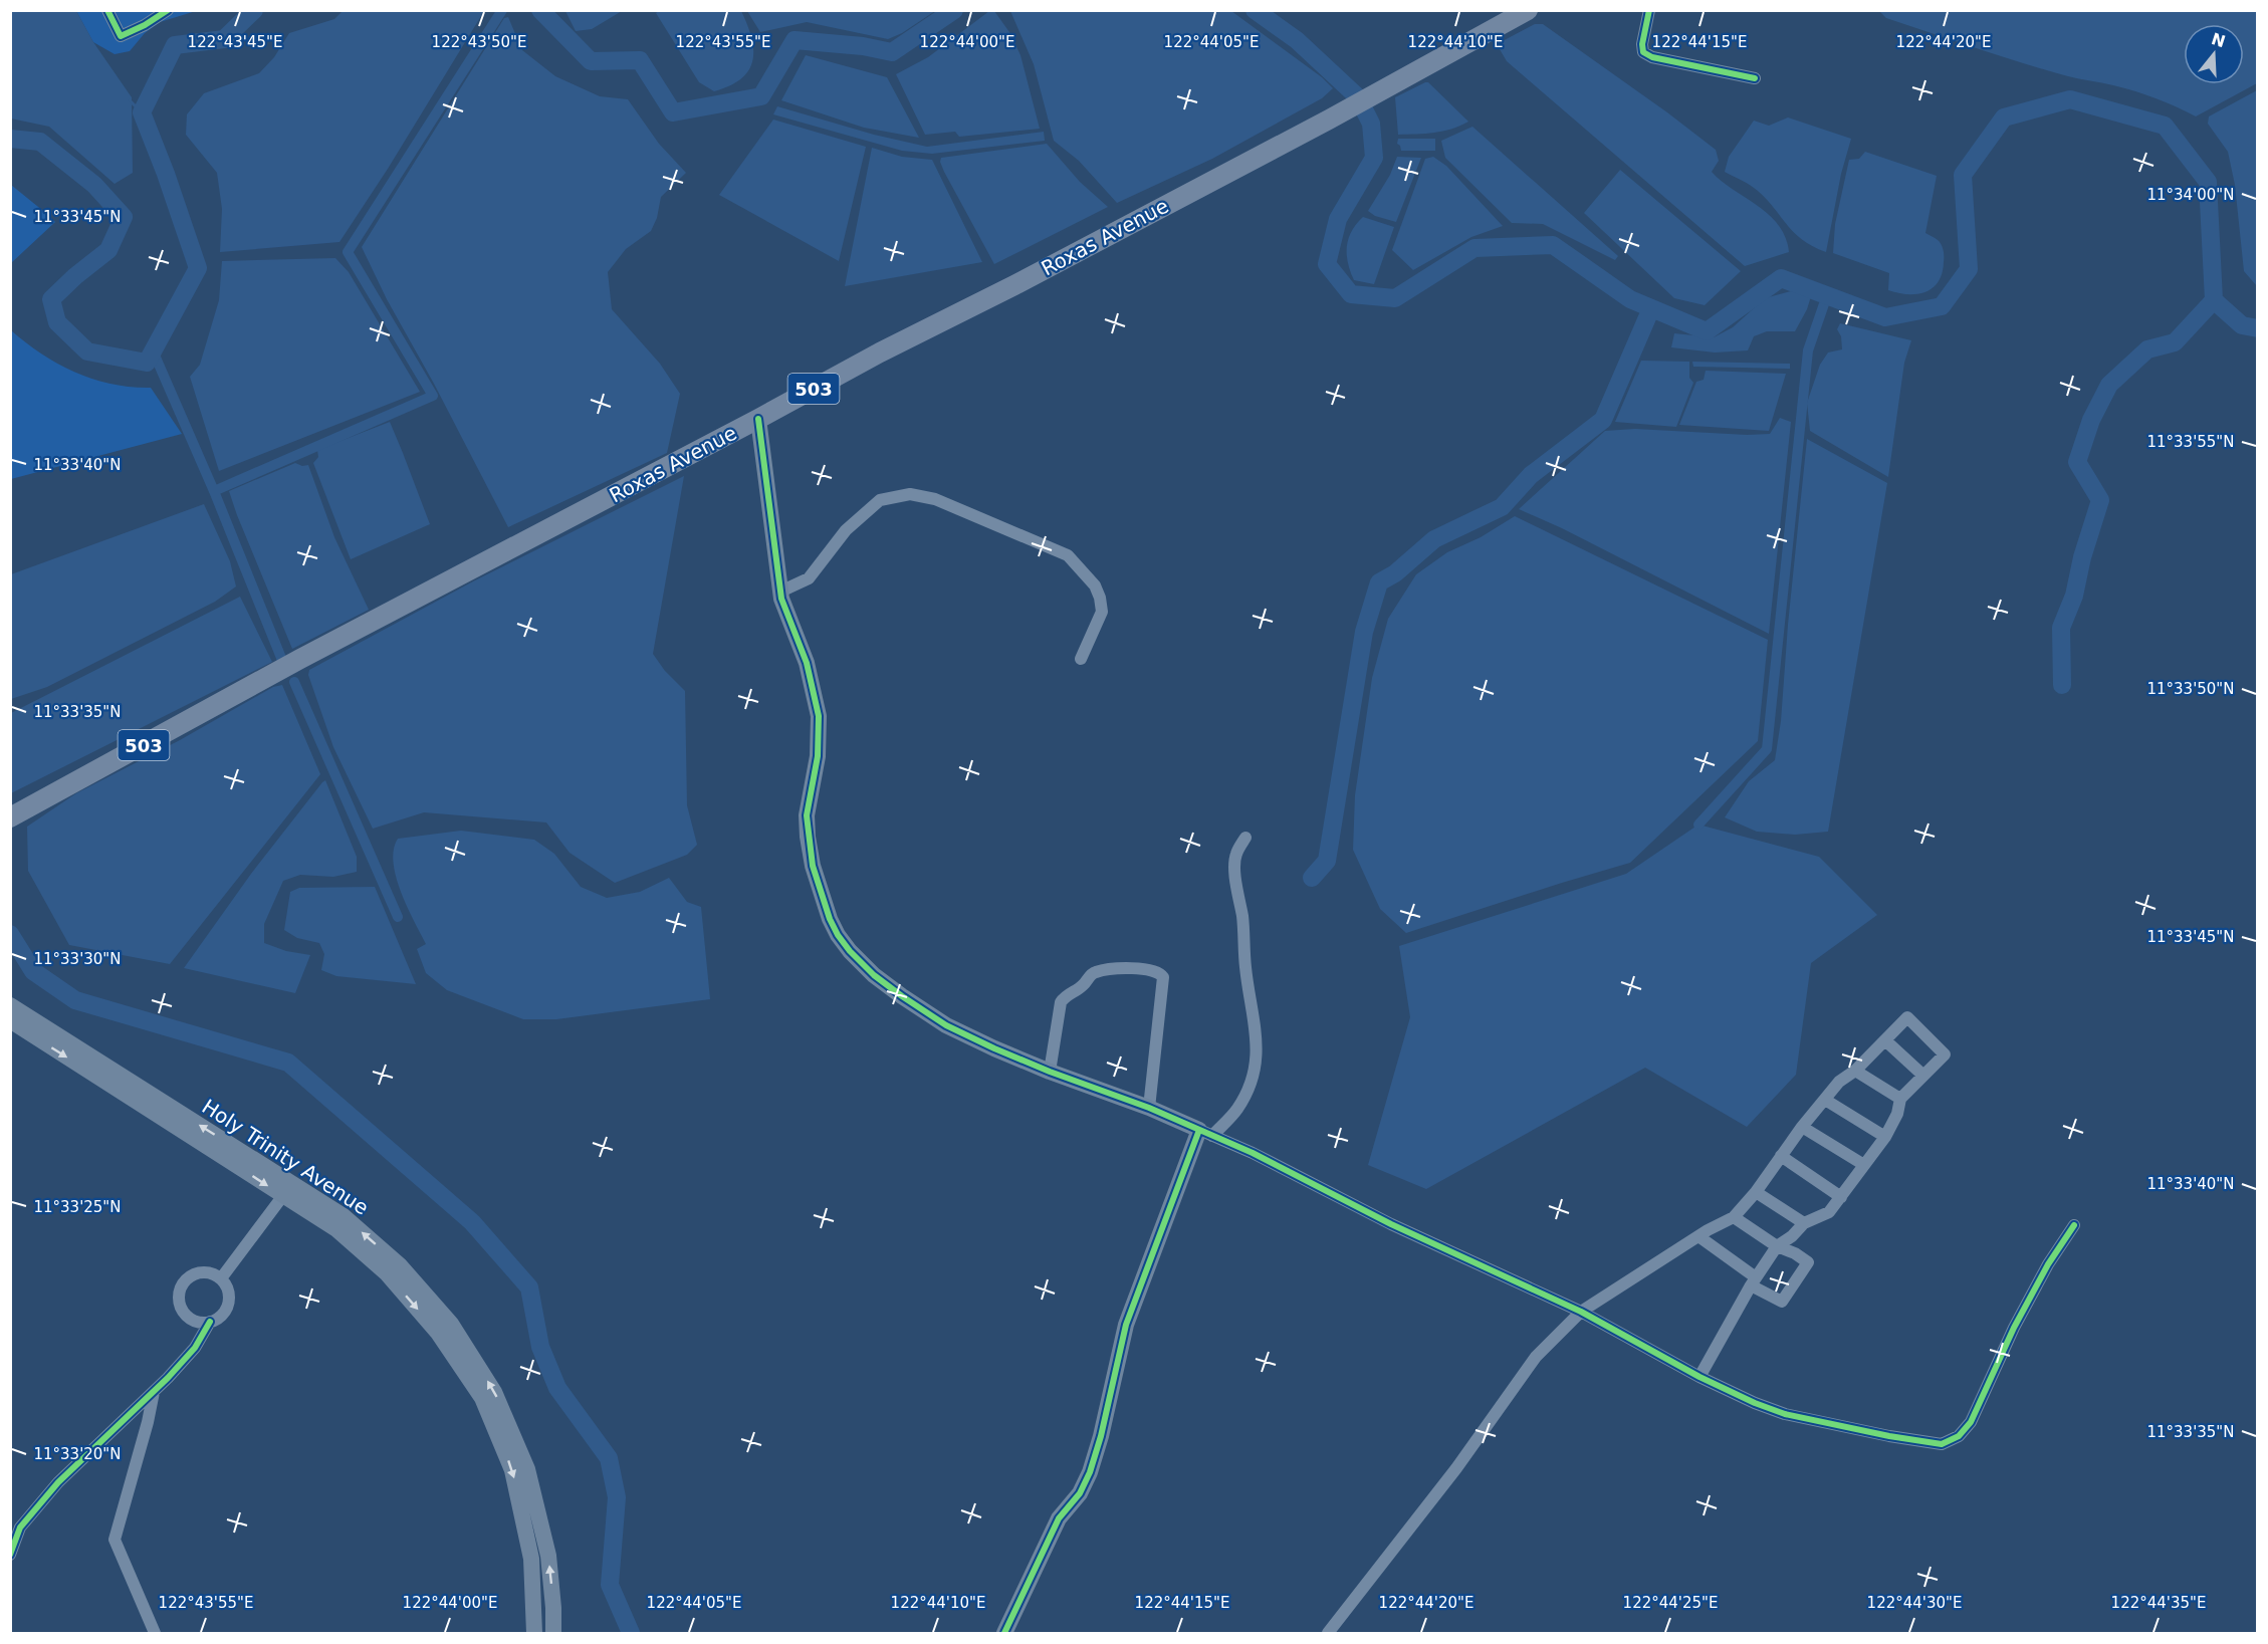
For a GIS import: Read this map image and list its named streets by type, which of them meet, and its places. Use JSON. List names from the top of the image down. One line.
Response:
{"streets":{"main road":["Roxas Avenue","503","Holy Trinity Avenue"]},"north":"top","coordinates":["122°43'45\"E","122°43'50\"E","122°43'55\"E","122°44'00\"E","122°44'05\"E","122°44'10\"E","122°44'15\"E","122°44'20\"E","11°34'00\"N","11°33'45\"N","11°33'55\"N","11°33'40\"N","11°33'50\"N","11°33'35\"N","11°33'30\"N","11°33'25\"N","11°33'20\"N","122°44'25\"E","122°44'30\"E","122°44'35\"E"]}
